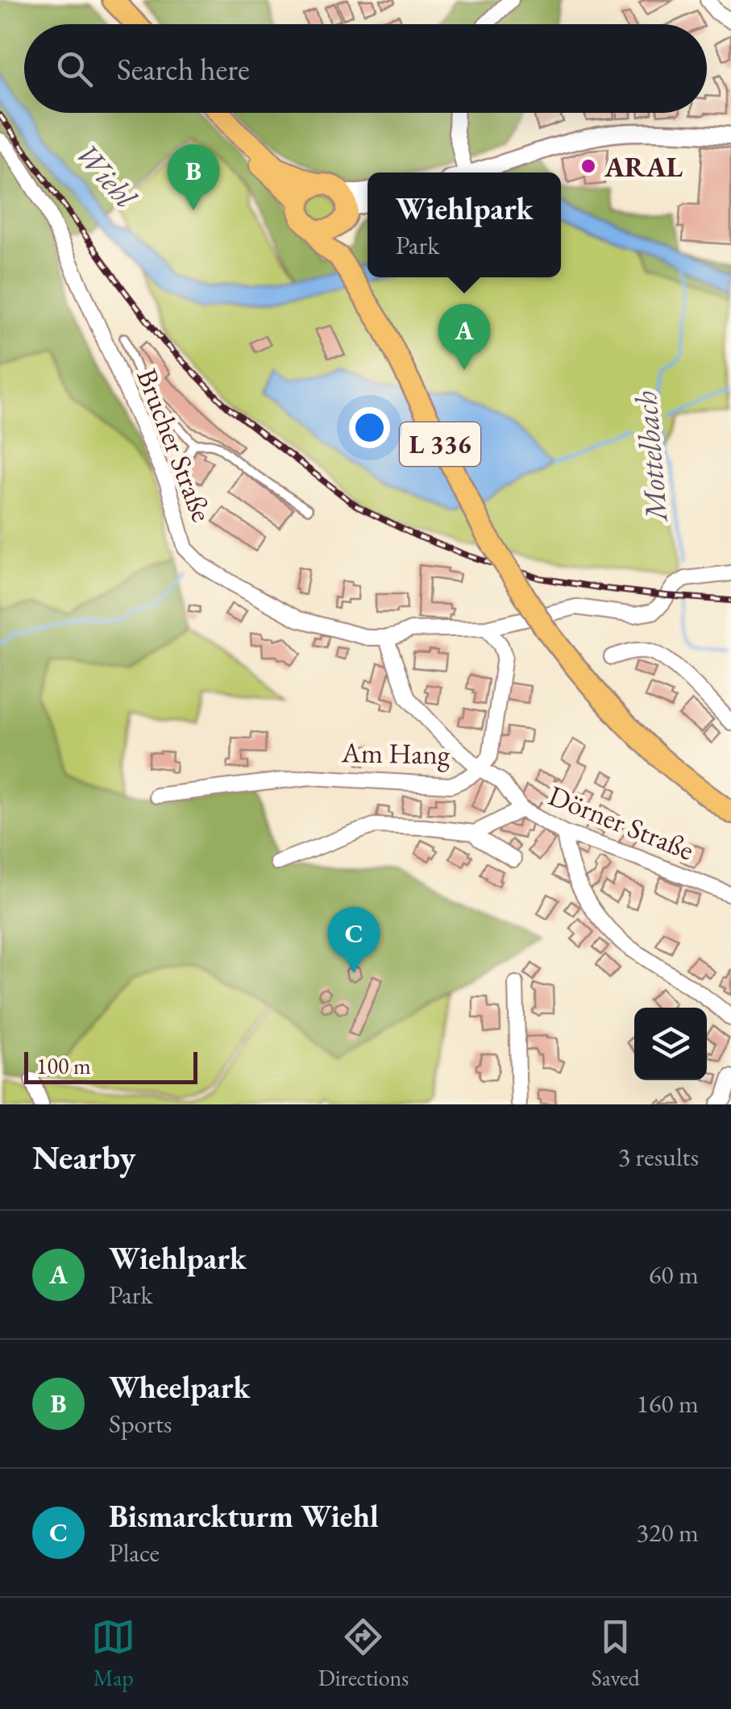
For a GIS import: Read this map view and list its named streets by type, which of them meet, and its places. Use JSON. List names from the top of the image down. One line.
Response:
{"streets":{"main road":["L 336"],"street":["Brucher Straße","Am Hang","Dörner Straße"]},"crossings":[["Brucher Straße","Am Hang"],["Brucher Straße","Dörner Straße"],["Am Hang","Dörner Straße"]],"water":["Wiehl","Mottelbach"],"places":["ARAL"],"scale_bar":"100 m","page":{"search":"Search here","pins":["B","A","C"],"popup":["Wiehlpark","Park"],"scale":"100 m","heading":["Nearby","3 results"],"list":[{"mark":"A","name":"Wiehlpark","note":"Park","value":"60 m"},{"mark":"B","name":"Wheelpark","note":"Sports","value":"160 m"},{"mark":"C","name":"Bismarckturm Wiehl","note":"Place","value":"320 m"}],"nav":["Map","Directions","Saved"]}}
